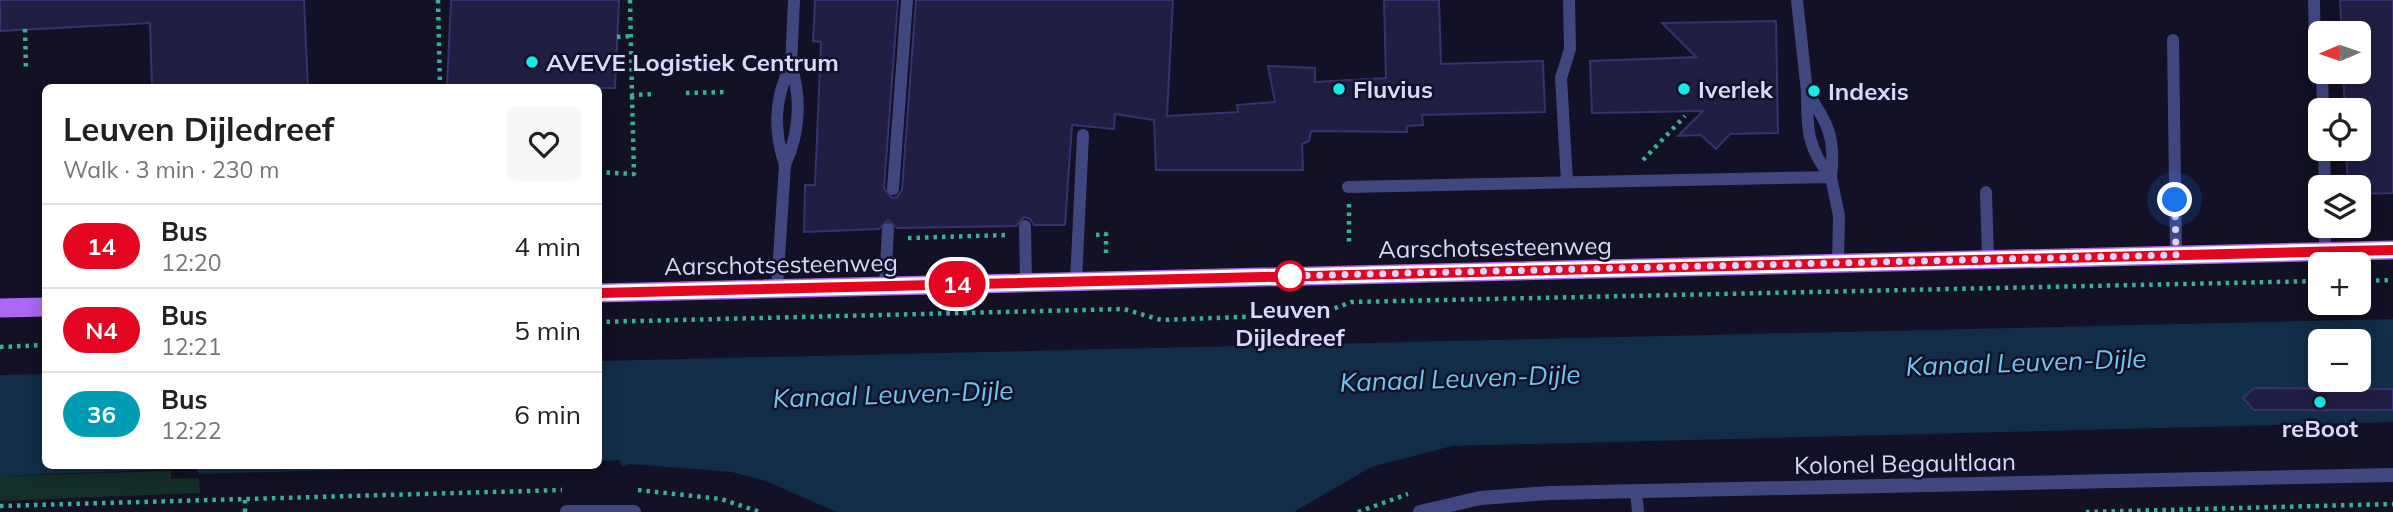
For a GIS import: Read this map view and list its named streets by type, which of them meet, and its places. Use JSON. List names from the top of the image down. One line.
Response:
{"streets":{"main road":["Aarschotsesteenweg"],"street":["Kolonel Begaultlaan"]},"water":["Kanaal Leuven-Dijle"],"places":["AVEVE Logistiek Centrum","Fluvius","Iverlek","Indexis","Leuven Dijledreef","reBoot"],"lines":["bus line 14"],"north":"left","page":{"on_map":"14","map_buttons":["+","−"],"heading":["Leuven Dijledreef","Walk · 3 min · 230 m"],"list":[{"mark":"14","name":"Bus","note":"12:20","value":"4 min"},{"mark":"N4","name":"Bus","note":"12:21","value":"5 min"},{"mark":"36","name":"Bus","note":"12:22","value":"6 min"}]}}
